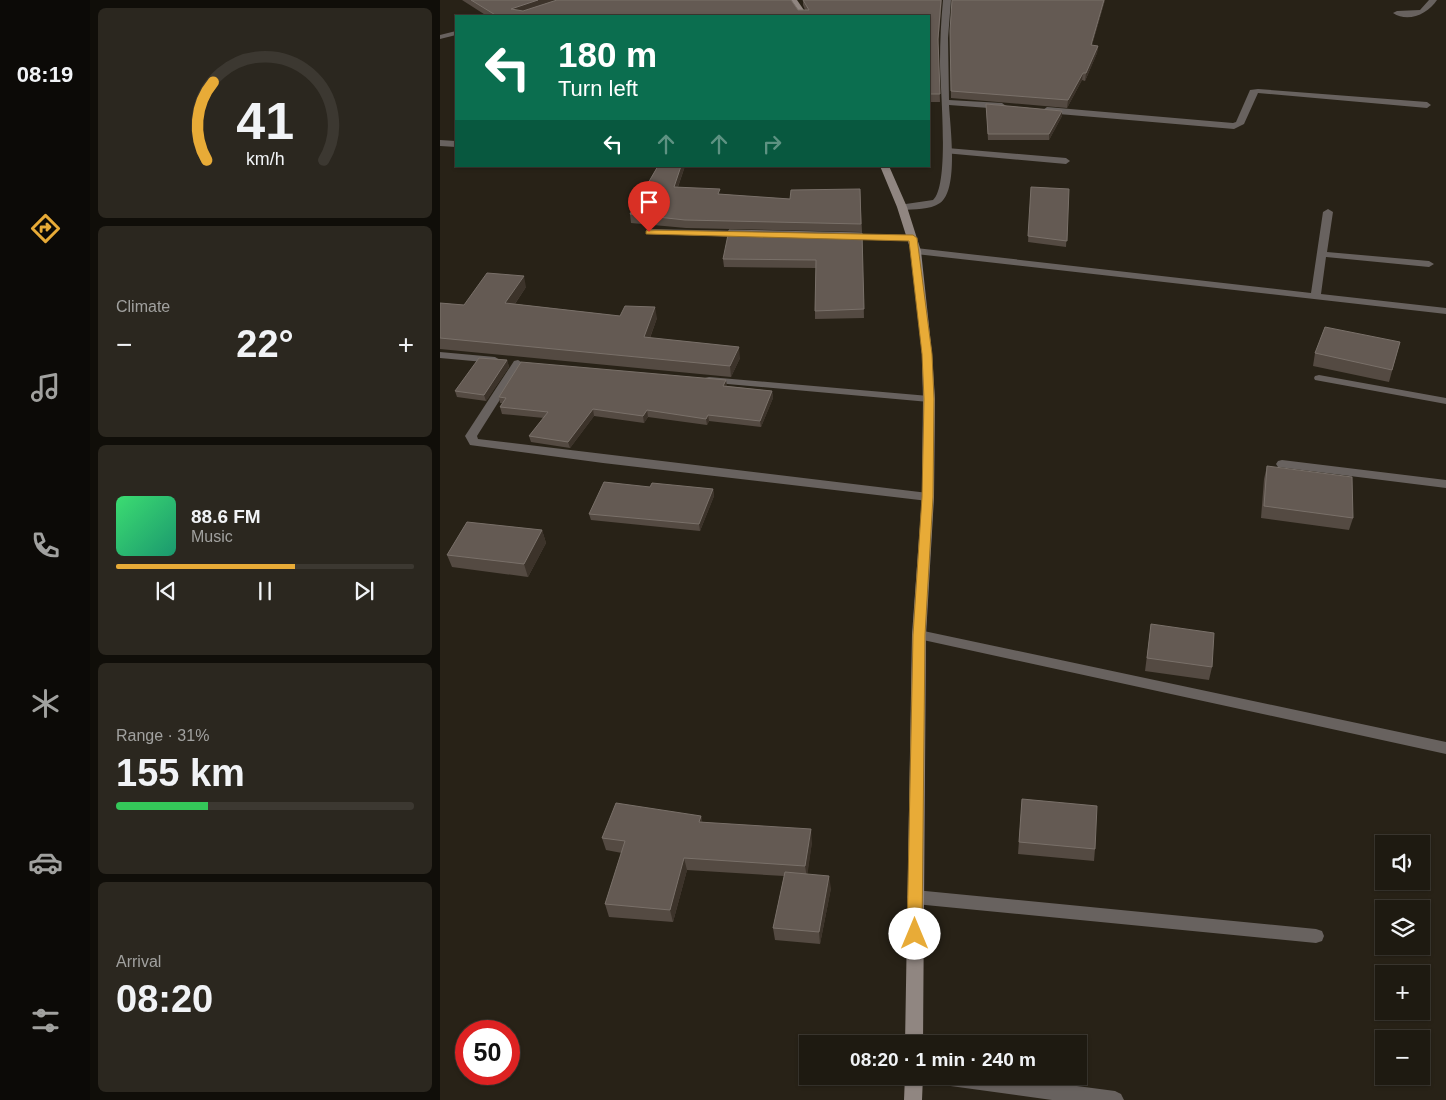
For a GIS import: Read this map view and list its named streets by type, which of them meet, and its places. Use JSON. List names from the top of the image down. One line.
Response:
{"page":{"tabs":"08:19","turn":["180 m","Turn left"],"tile":["Climate",["Range · 31%","155 km"],["Arrival","08:20"]],"heat":["−","22°","+"],"song":["88.6 FM","Music"],"map_buttons":["+","−"],"limit":"50","trip":"08:20 · 1 min · 240 m","gauge":["41","km/h"]}}
